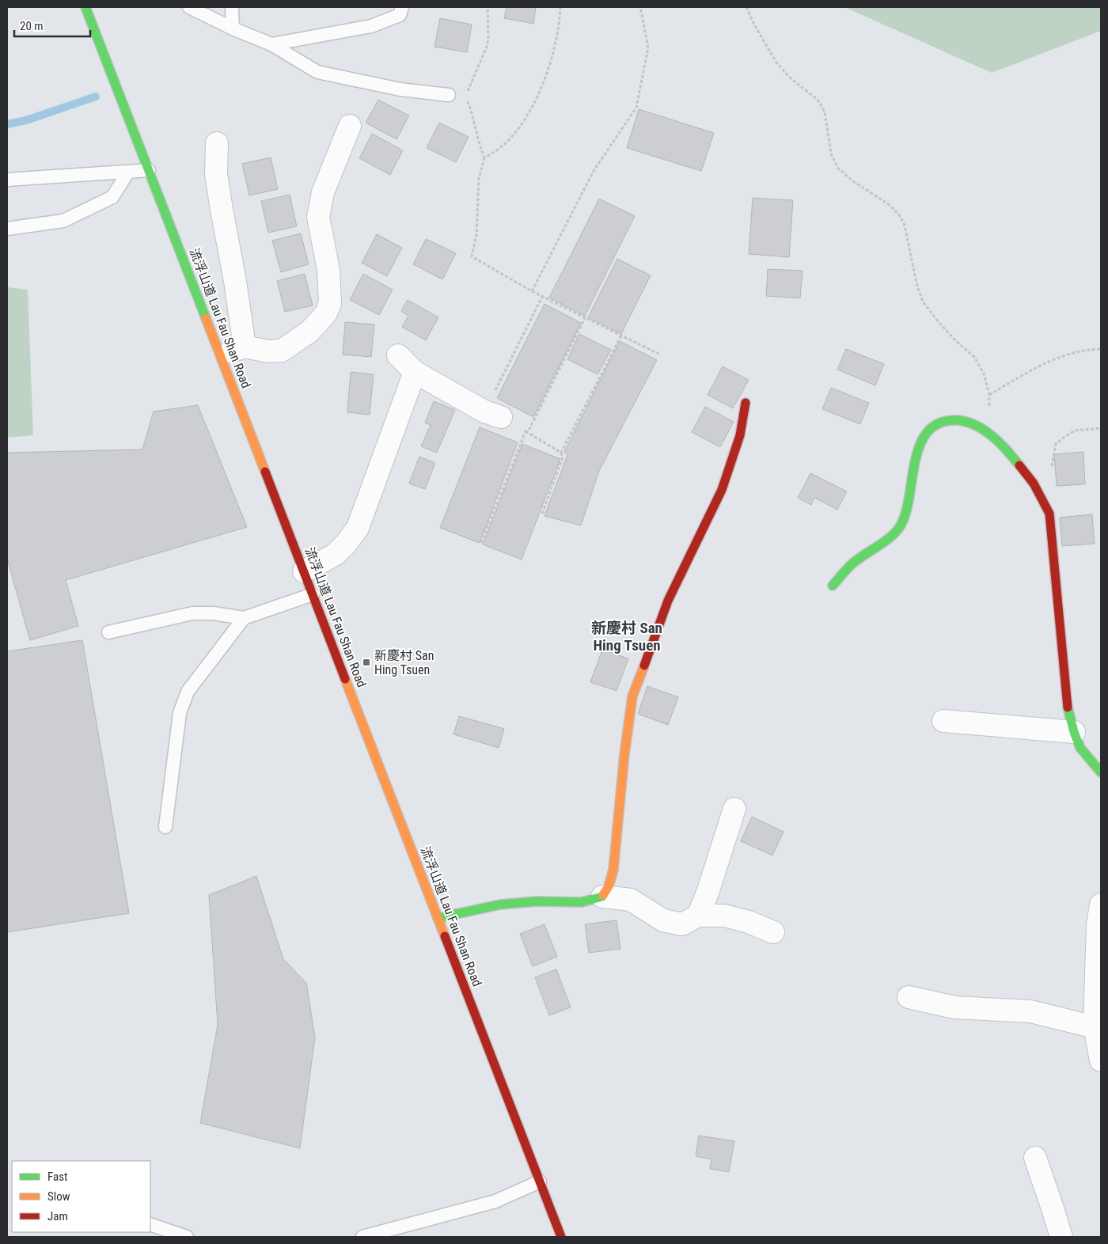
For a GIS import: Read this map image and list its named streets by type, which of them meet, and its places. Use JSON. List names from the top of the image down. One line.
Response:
{"streets":{"street":["流浮山道 Lau Fau Shan Road"]},"districts":["新慶村 San Hing Tsuen"],"places":{"transit":["新慶村 San Hing Tsuen"]},"legend":["Fast","Slow","Jam"],"scale_bar":"20 m"}
